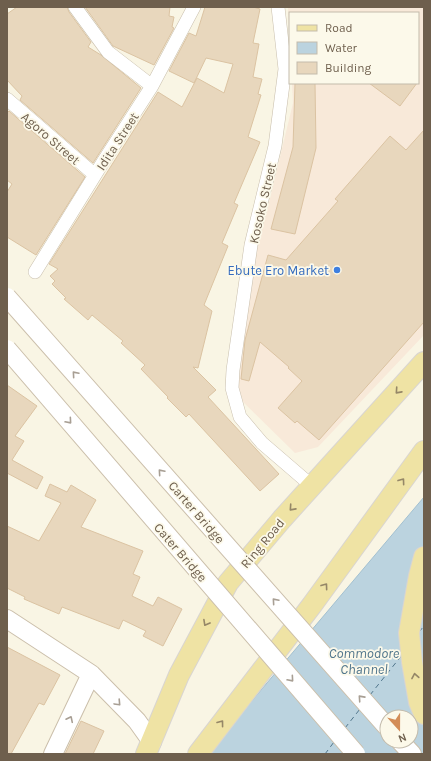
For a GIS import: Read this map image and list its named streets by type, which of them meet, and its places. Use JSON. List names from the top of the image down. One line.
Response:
{"streets":{"main road":["Carter Bridge","Ring Road","Cater Bridge"],"street":["Agoro Street","Idita Street","Kosoko Street"]},"crossings":[["Agoro Street","Idita Street"],["Kosoko Street","Ring Road"]],"one_way":["Carter Bridge","Cater Bridge"],"water":["Commodore Channel"],"places":["Ebute Ero Market"],"legend":["Road","Water","Building"],"north":"bottom"}
